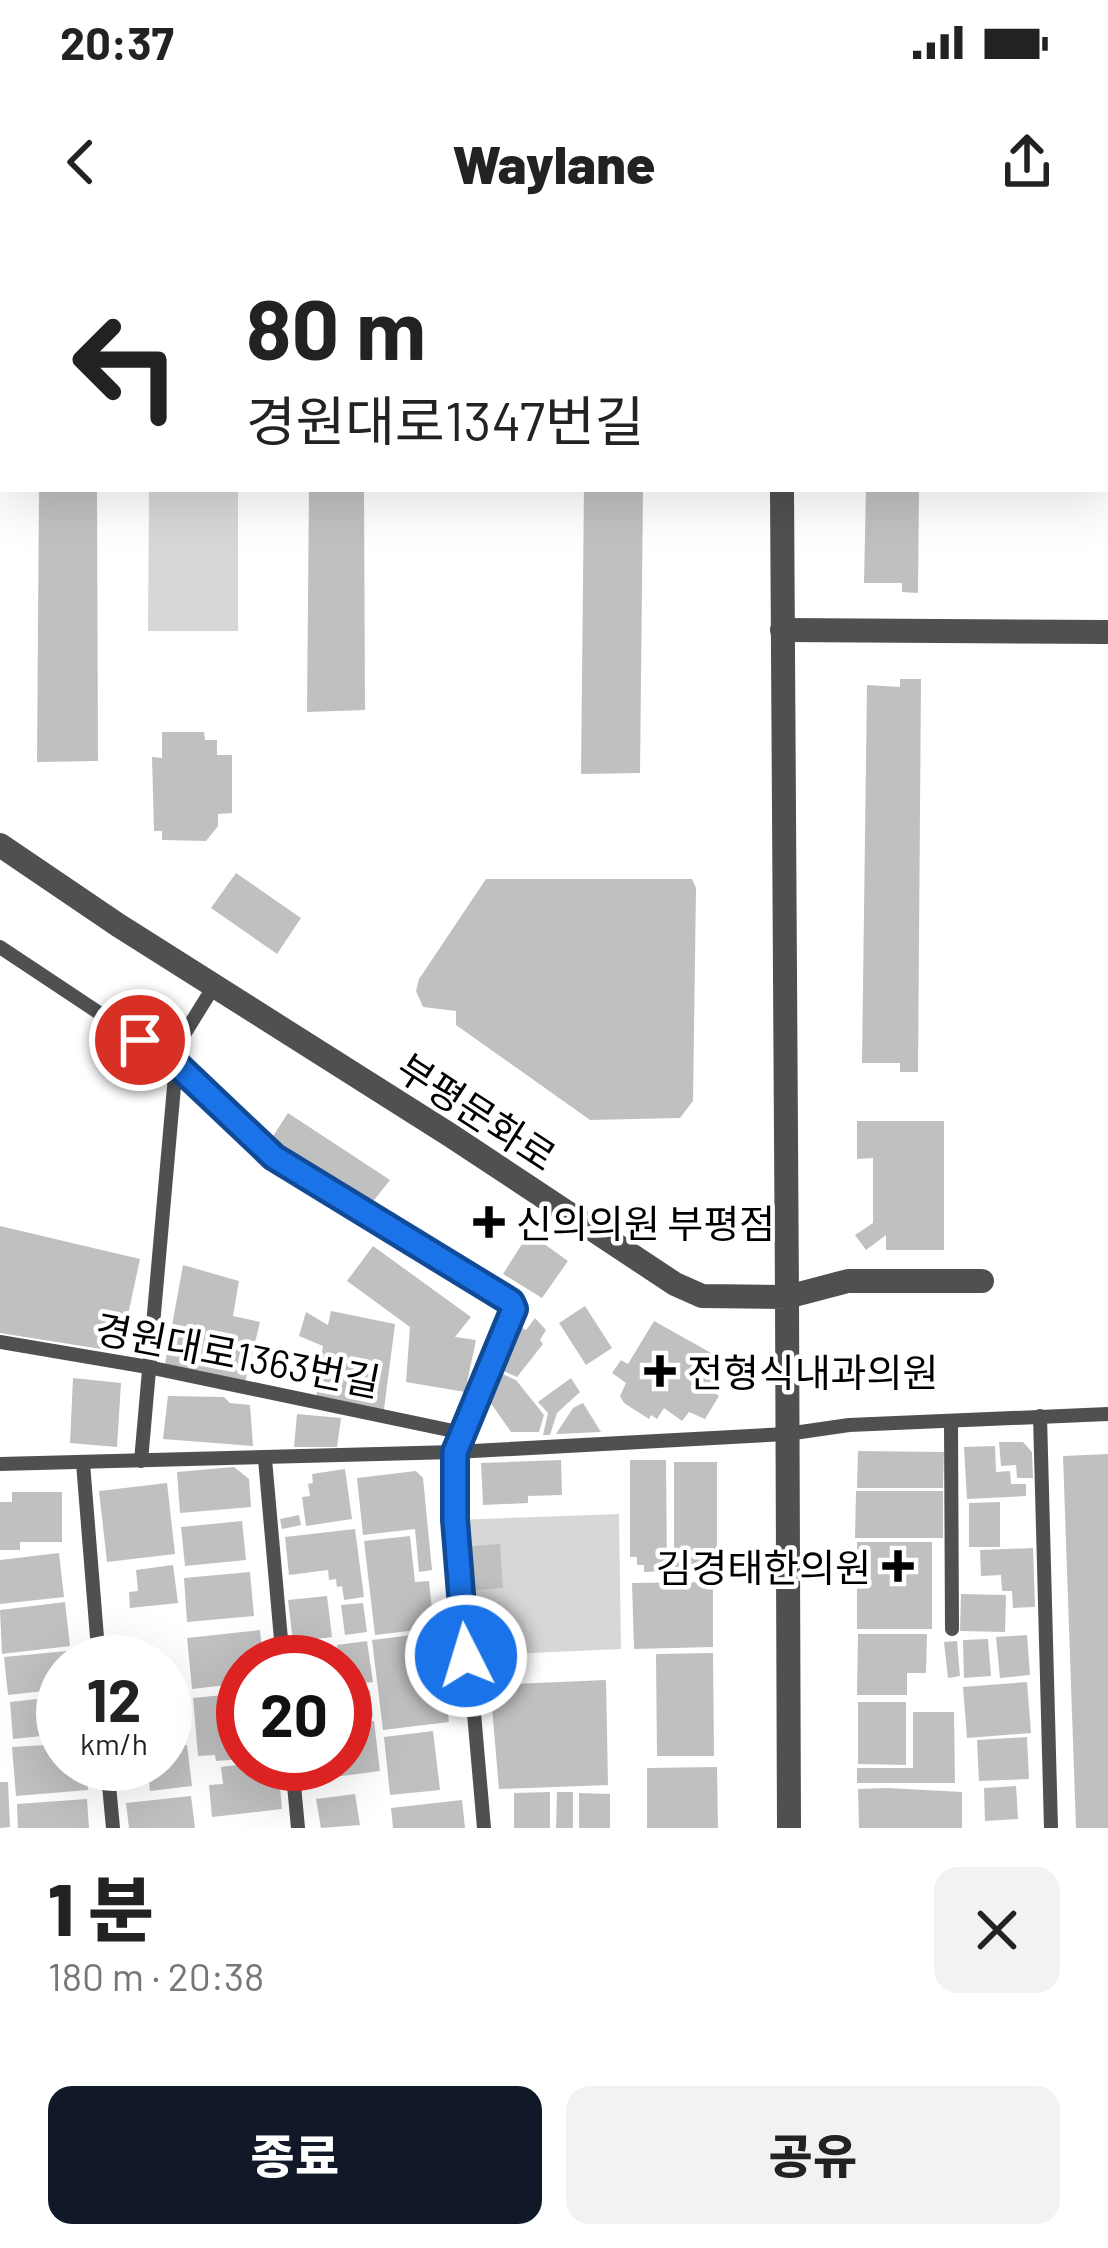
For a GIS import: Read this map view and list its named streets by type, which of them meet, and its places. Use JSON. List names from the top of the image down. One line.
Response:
{"streets":{"street":["부평문화로"],"lane":["경원대로1363번길"]},"places":{"health":["신의의원 부평점","전형식내과의원","김경태한의원"]},"page":{"status":"20:37","header":"Waylane","turn":["80 m","경원대로1347번길"],"speed":"12 km/h","limit":"20","heading":["1 분","180 m · 20:38"],"buttons":["종료","공유"]}}
